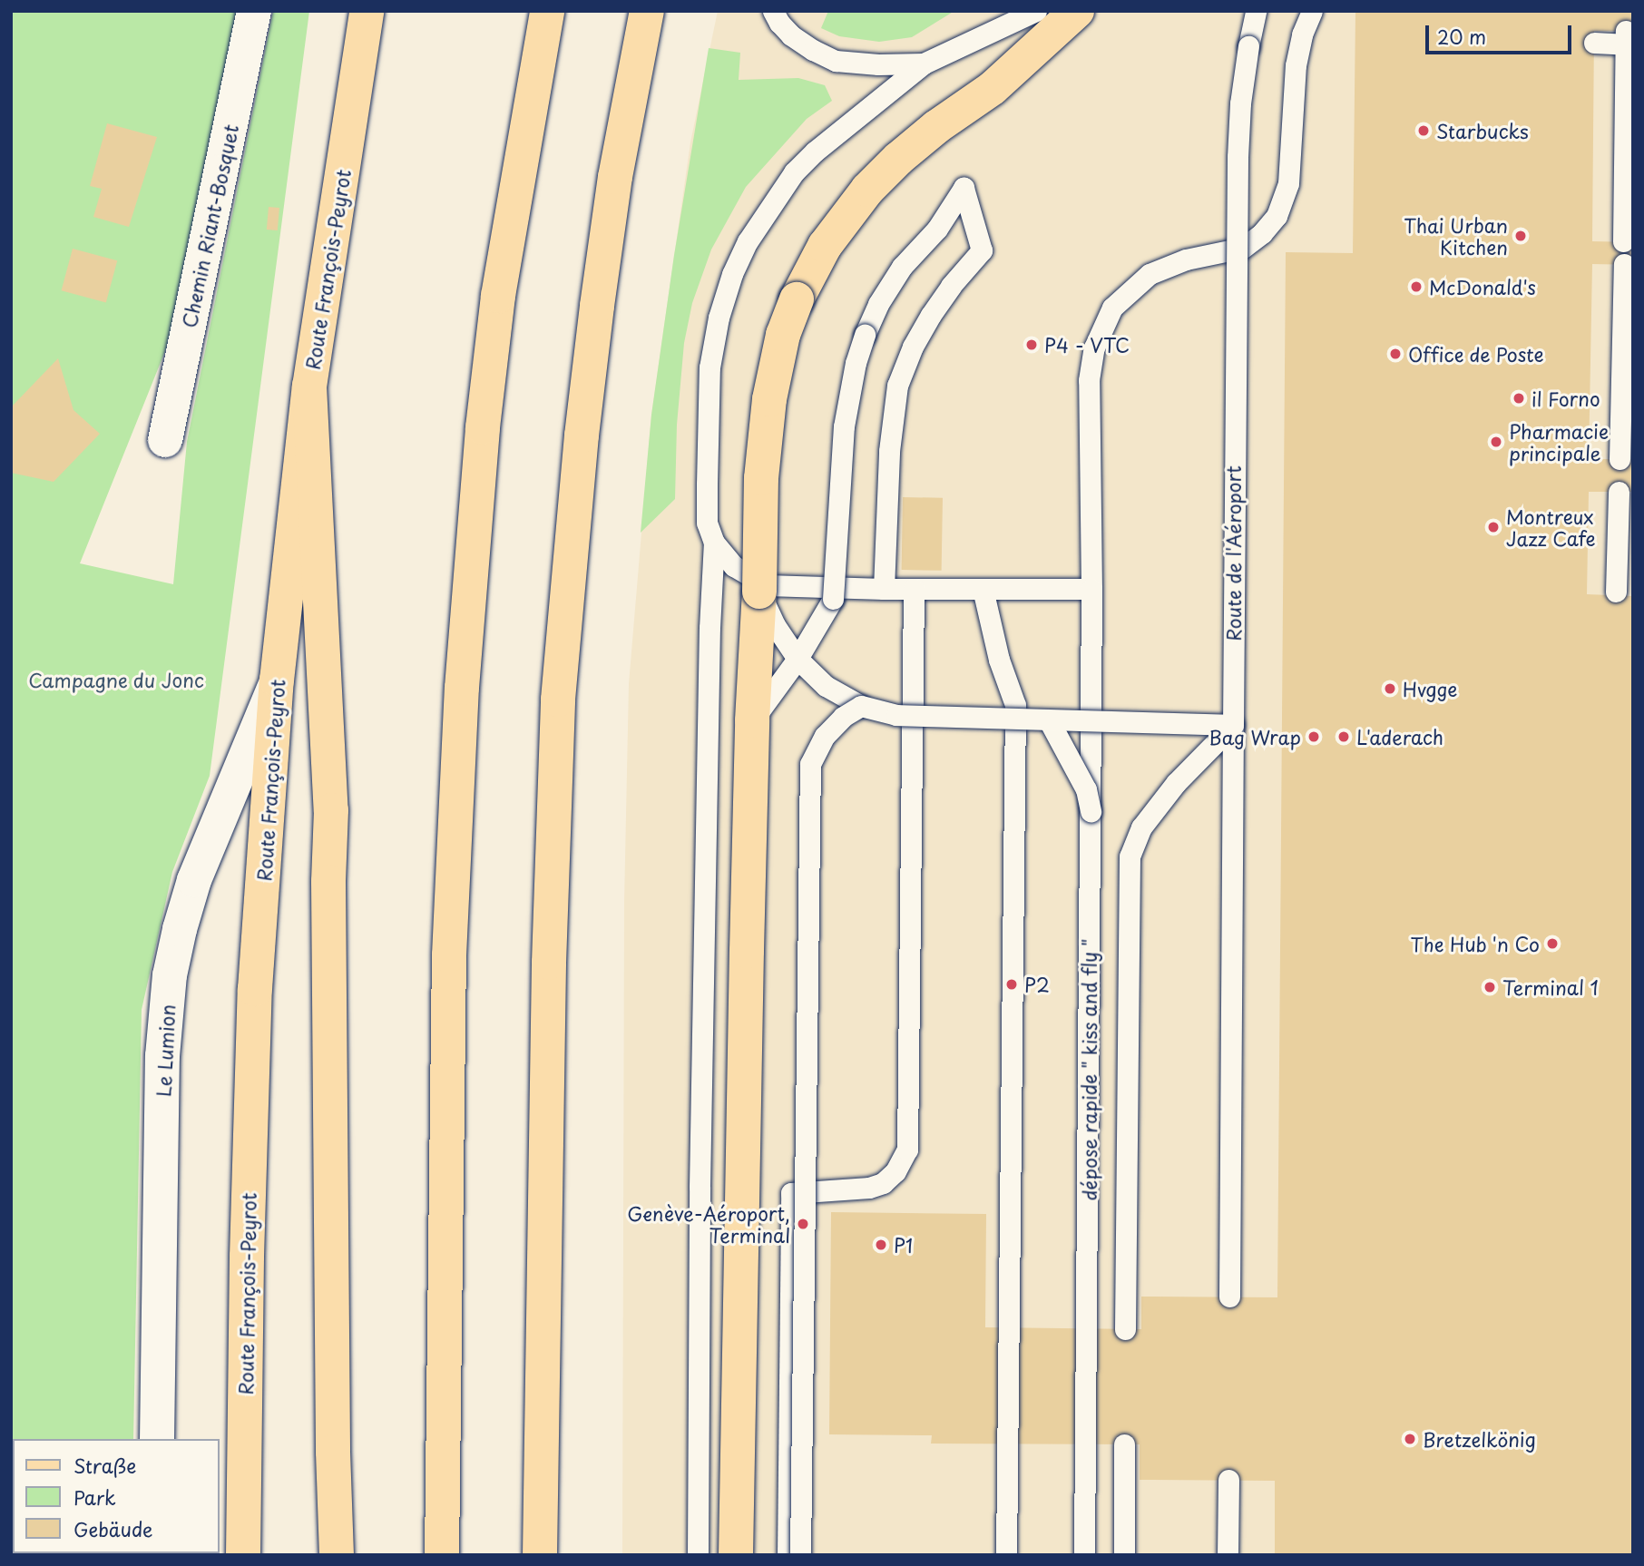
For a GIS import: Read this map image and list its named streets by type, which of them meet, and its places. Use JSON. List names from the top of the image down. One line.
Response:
{"streets":{"main road":["Route François-Peyrot"],"street":["Chemin Riant-Bosquet","Le Lumion"],"lane":["Route de l'Aéroport","dépose rapide \" kiss and fly \""]},"crossings":[["Route François-Peyrot","Le Lumion"]],"parks":["Campagne du Jonc"],"places":["Starbucks","Thai Urban Kitchen","McDonald's","P4 - VTC","Office de Poste","il Forno","Pharmacie principale","Montreux Jazz Cafe","Hvgge","Bag Wrap","L'aderach","The Hub 'n Co","P2","Terminal 1","Genève-Aéroport, Terminal","P1","Bretzelkönig"],"legend":["Straße","Park","Gebäude"],"scale_bar":"20 m"}
